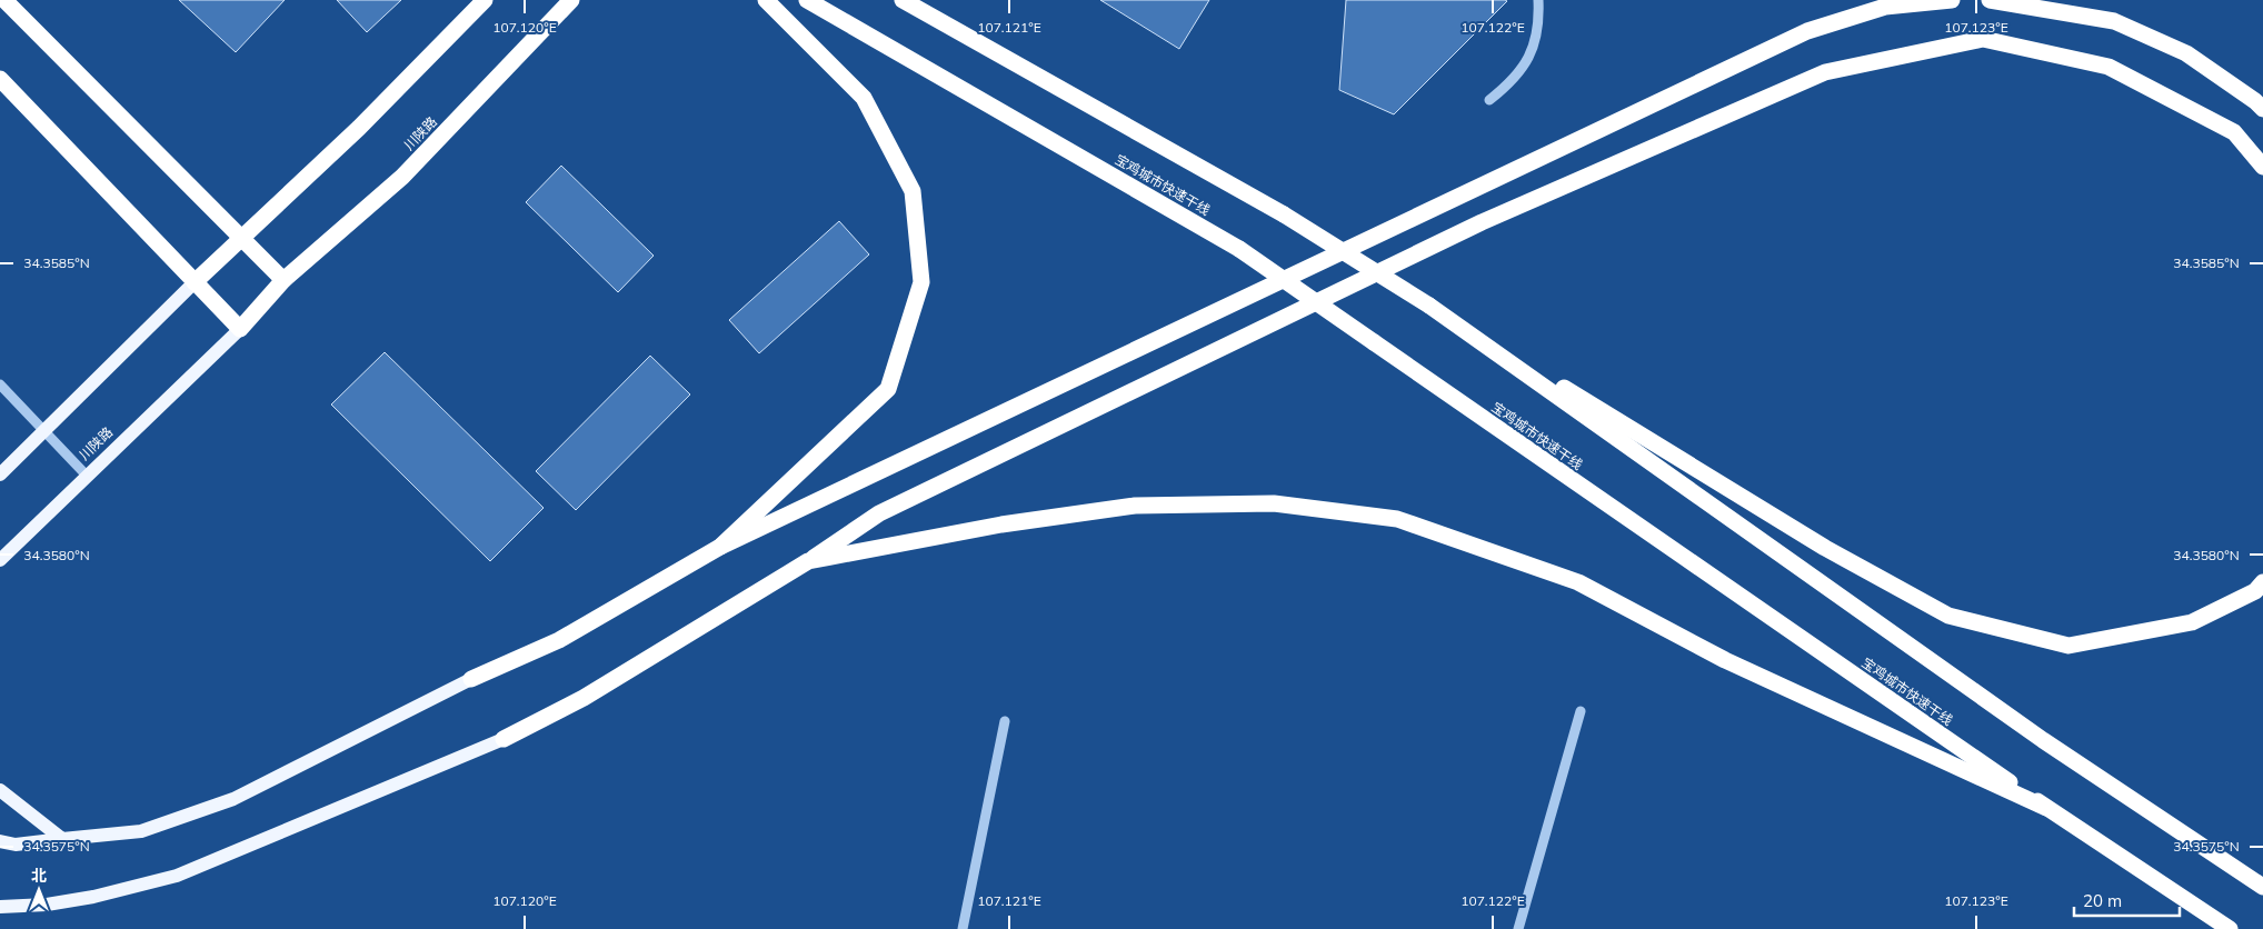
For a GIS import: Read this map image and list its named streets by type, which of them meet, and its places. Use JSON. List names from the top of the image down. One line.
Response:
{"streets":{"highway":["川陕路","宝鸡城市快速干线"]},"scale_bar":"20 m","north":"top","coordinates":["107.120°E","107.121°E","107.122°E","107.123°E","34.3585°N","34.3580°N","34.3575°N"]}
